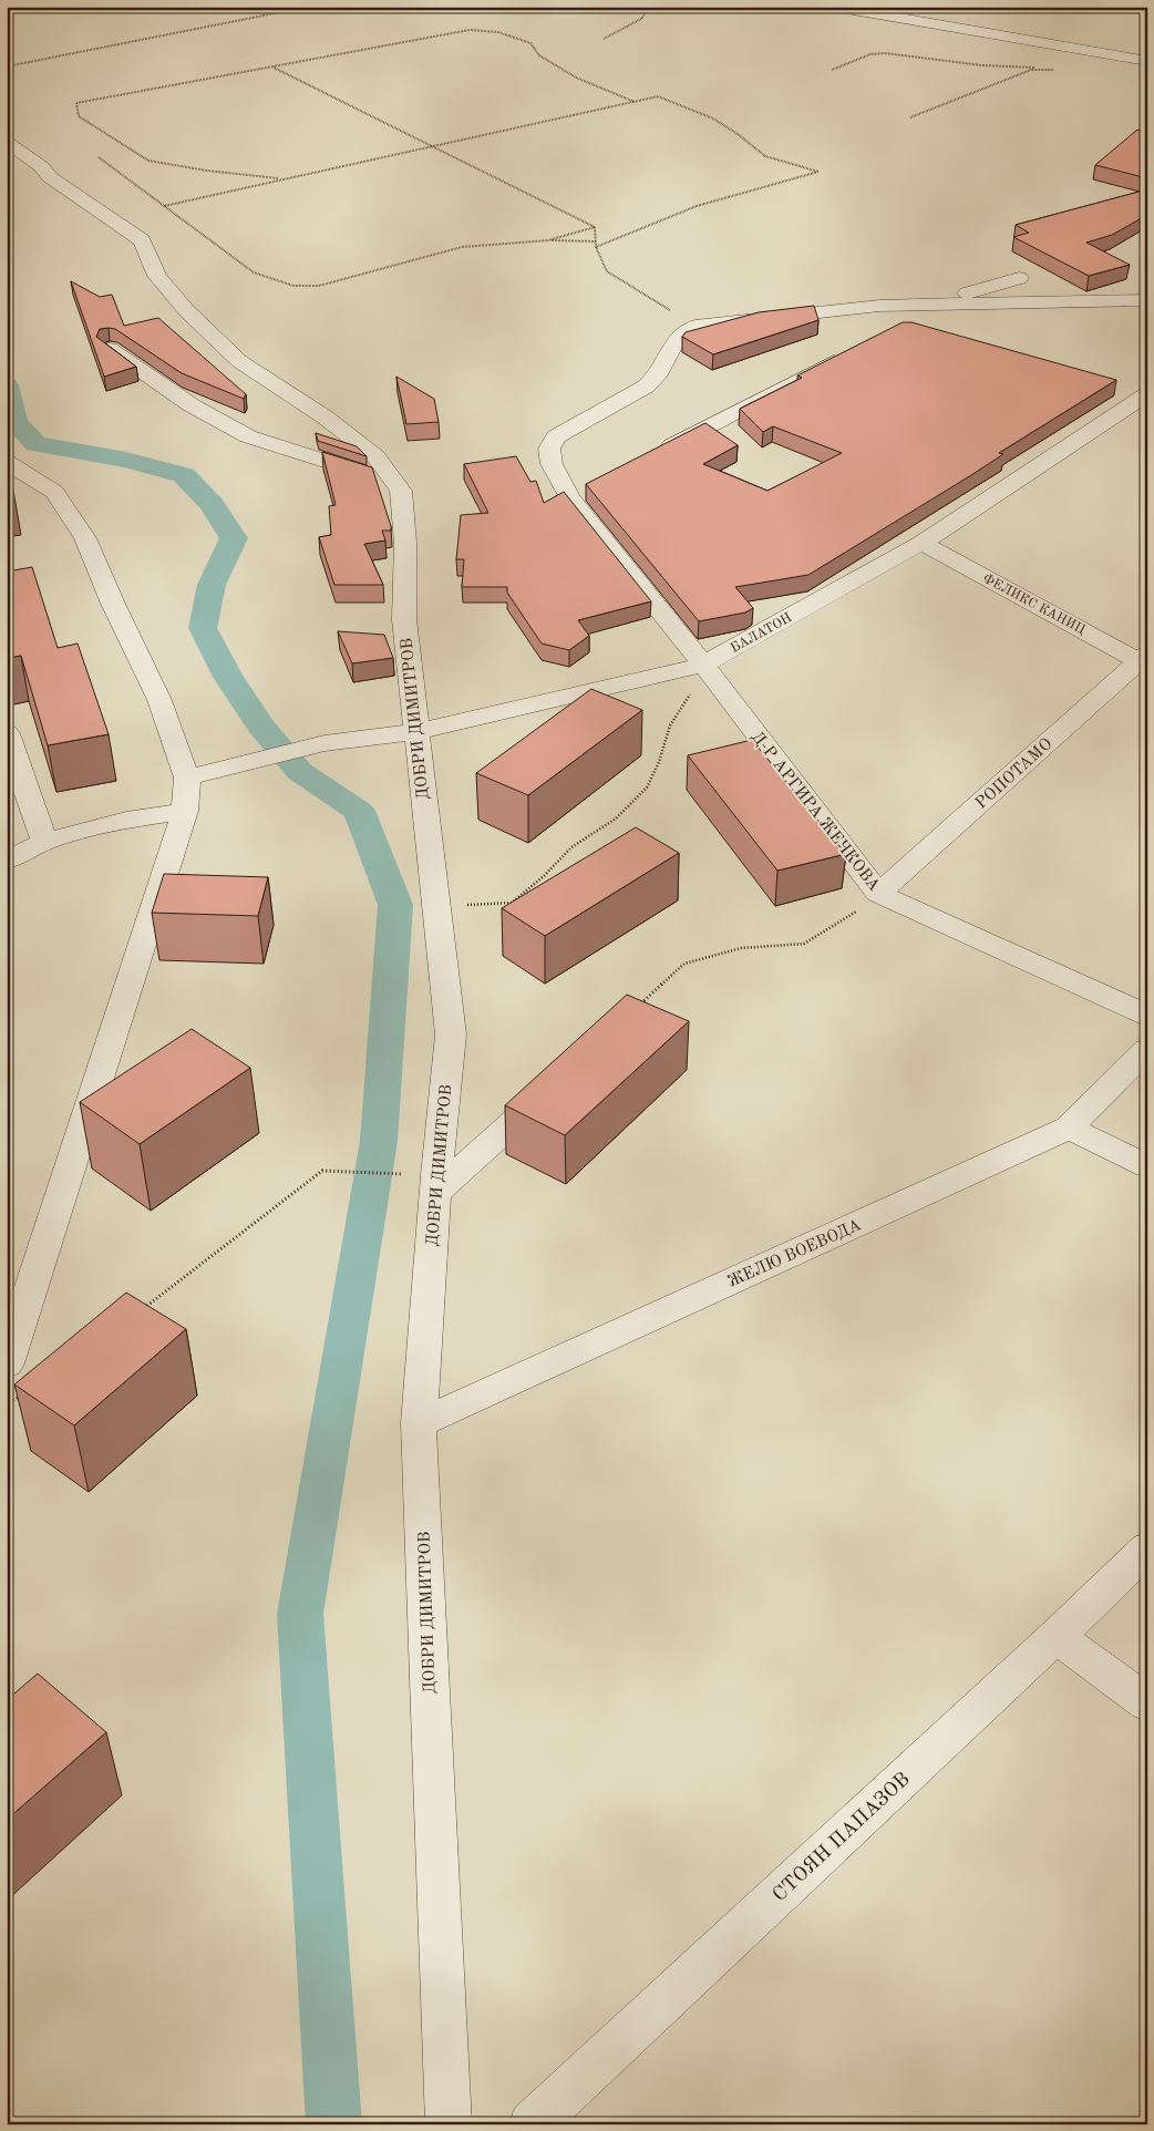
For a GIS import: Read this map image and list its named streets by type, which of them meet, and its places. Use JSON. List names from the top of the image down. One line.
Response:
{"streets":{"street":["ФЕЛИКС КАНИЦ","БАЛАТОН","ДОБРИ ДИМИТРОВ","РОПОТАМО","Д-Р АРГИРА ЖЕЧКОВА","ЖЕЛЮ ВОЕВОДА","СТОЯН ПАПАЗОВ"]},"crossings":[["ФЕЛИКС КАНИЦ","БАЛАТОН"],["ФЕЛИКС КАНИЦ","РОПОТАМО"],["БАЛАТОН","ДОБРИ ДИМИТРОВ"],["БАЛАТОН","Д-Р АРГИРА ЖЕЧКОВА"],["ДОБРИ ДИМИТРОВ","ЖЕЛЮ ВОЕВОДА"],["РОПОТАМО","Д-Р АРГИРА ЖЕЧКОВА"]]}
